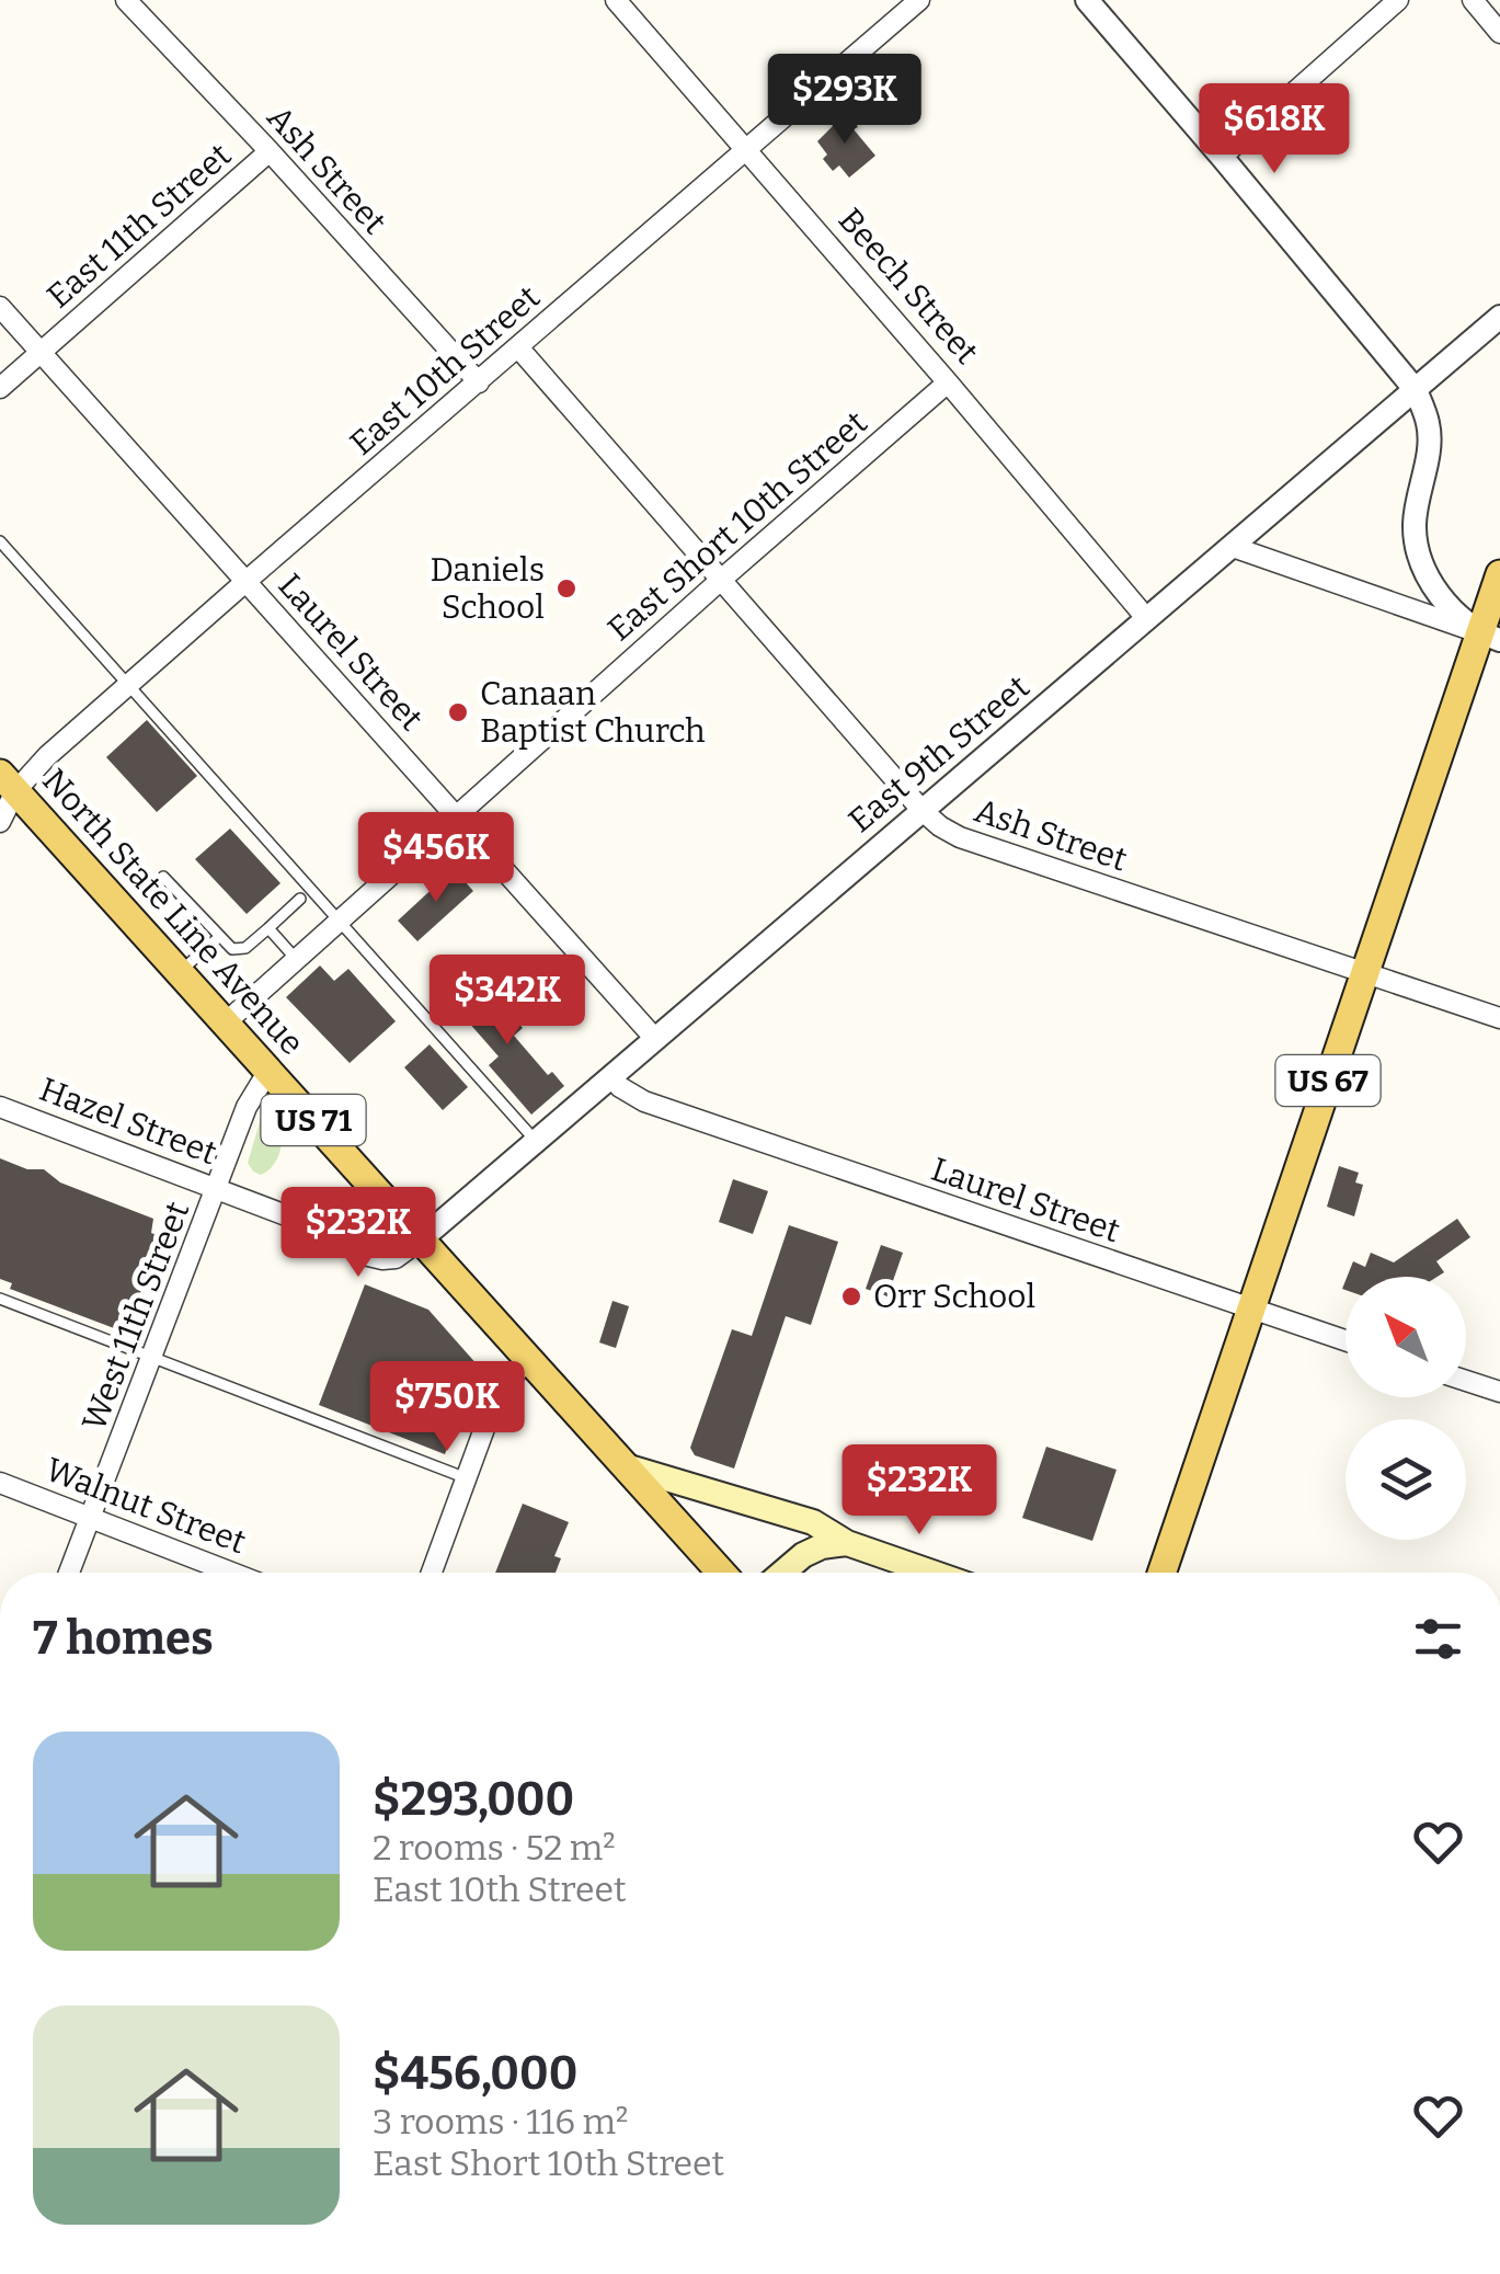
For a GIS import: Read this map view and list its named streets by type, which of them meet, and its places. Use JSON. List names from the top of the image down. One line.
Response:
{"streets":{"main road":["North State Line Avenue","US 67","US 71"],"street":["Ash Street","East 11th Street","Beech Street","East 10th Street","East Short 10th Street","Laurel Street","East 9th Street","Hazel Street","West 11th Street","Walnut Street"]},"crossings":[["Ash Street","East 11th Street"],["Ash Street","East 10th Street"],["Ash Street","East Short 10th Street"],["Ash Street","East 9th Street"],["Ash Street","US 67"],["East 11th Street","Laurel Street"],["Beech Street","East 10th Street"],["Beech Street","East Short 10th Street"],["Beech Street","East 9th Street"],["East 10th Street","Laurel Street"],["East 10th Street","North State Line Avenue"],["East Short 10th Street","Laurel Street"],["East Short 10th Street","North State Line Avenue"],["Laurel Street","East 9th Street"],["Laurel Street","US 67"],["East 9th Street","North State Line Avenue"],["East 9th Street","Hazel Street"],["North State Line Avenue","Hazel Street"],["North State Line Avenue","West 11th Street"],["Hazel Street","West 11th Street"],["West 11th Street","Walnut Street"]],"places":["Daniels School","Canaan Baptist Church","Orr School"],"north":"top left","page":{"price":["$293K","$618K","$456K","$342K","$232K","$750K","$232K"],"heading":"7 homes","list":[{"name":"$293,000","note":"2 rooms · 52 m² · East 10th Street"},{"name":"$456,000","note":"3 rooms · 116 m² · East Short 10th Street"}]}}
